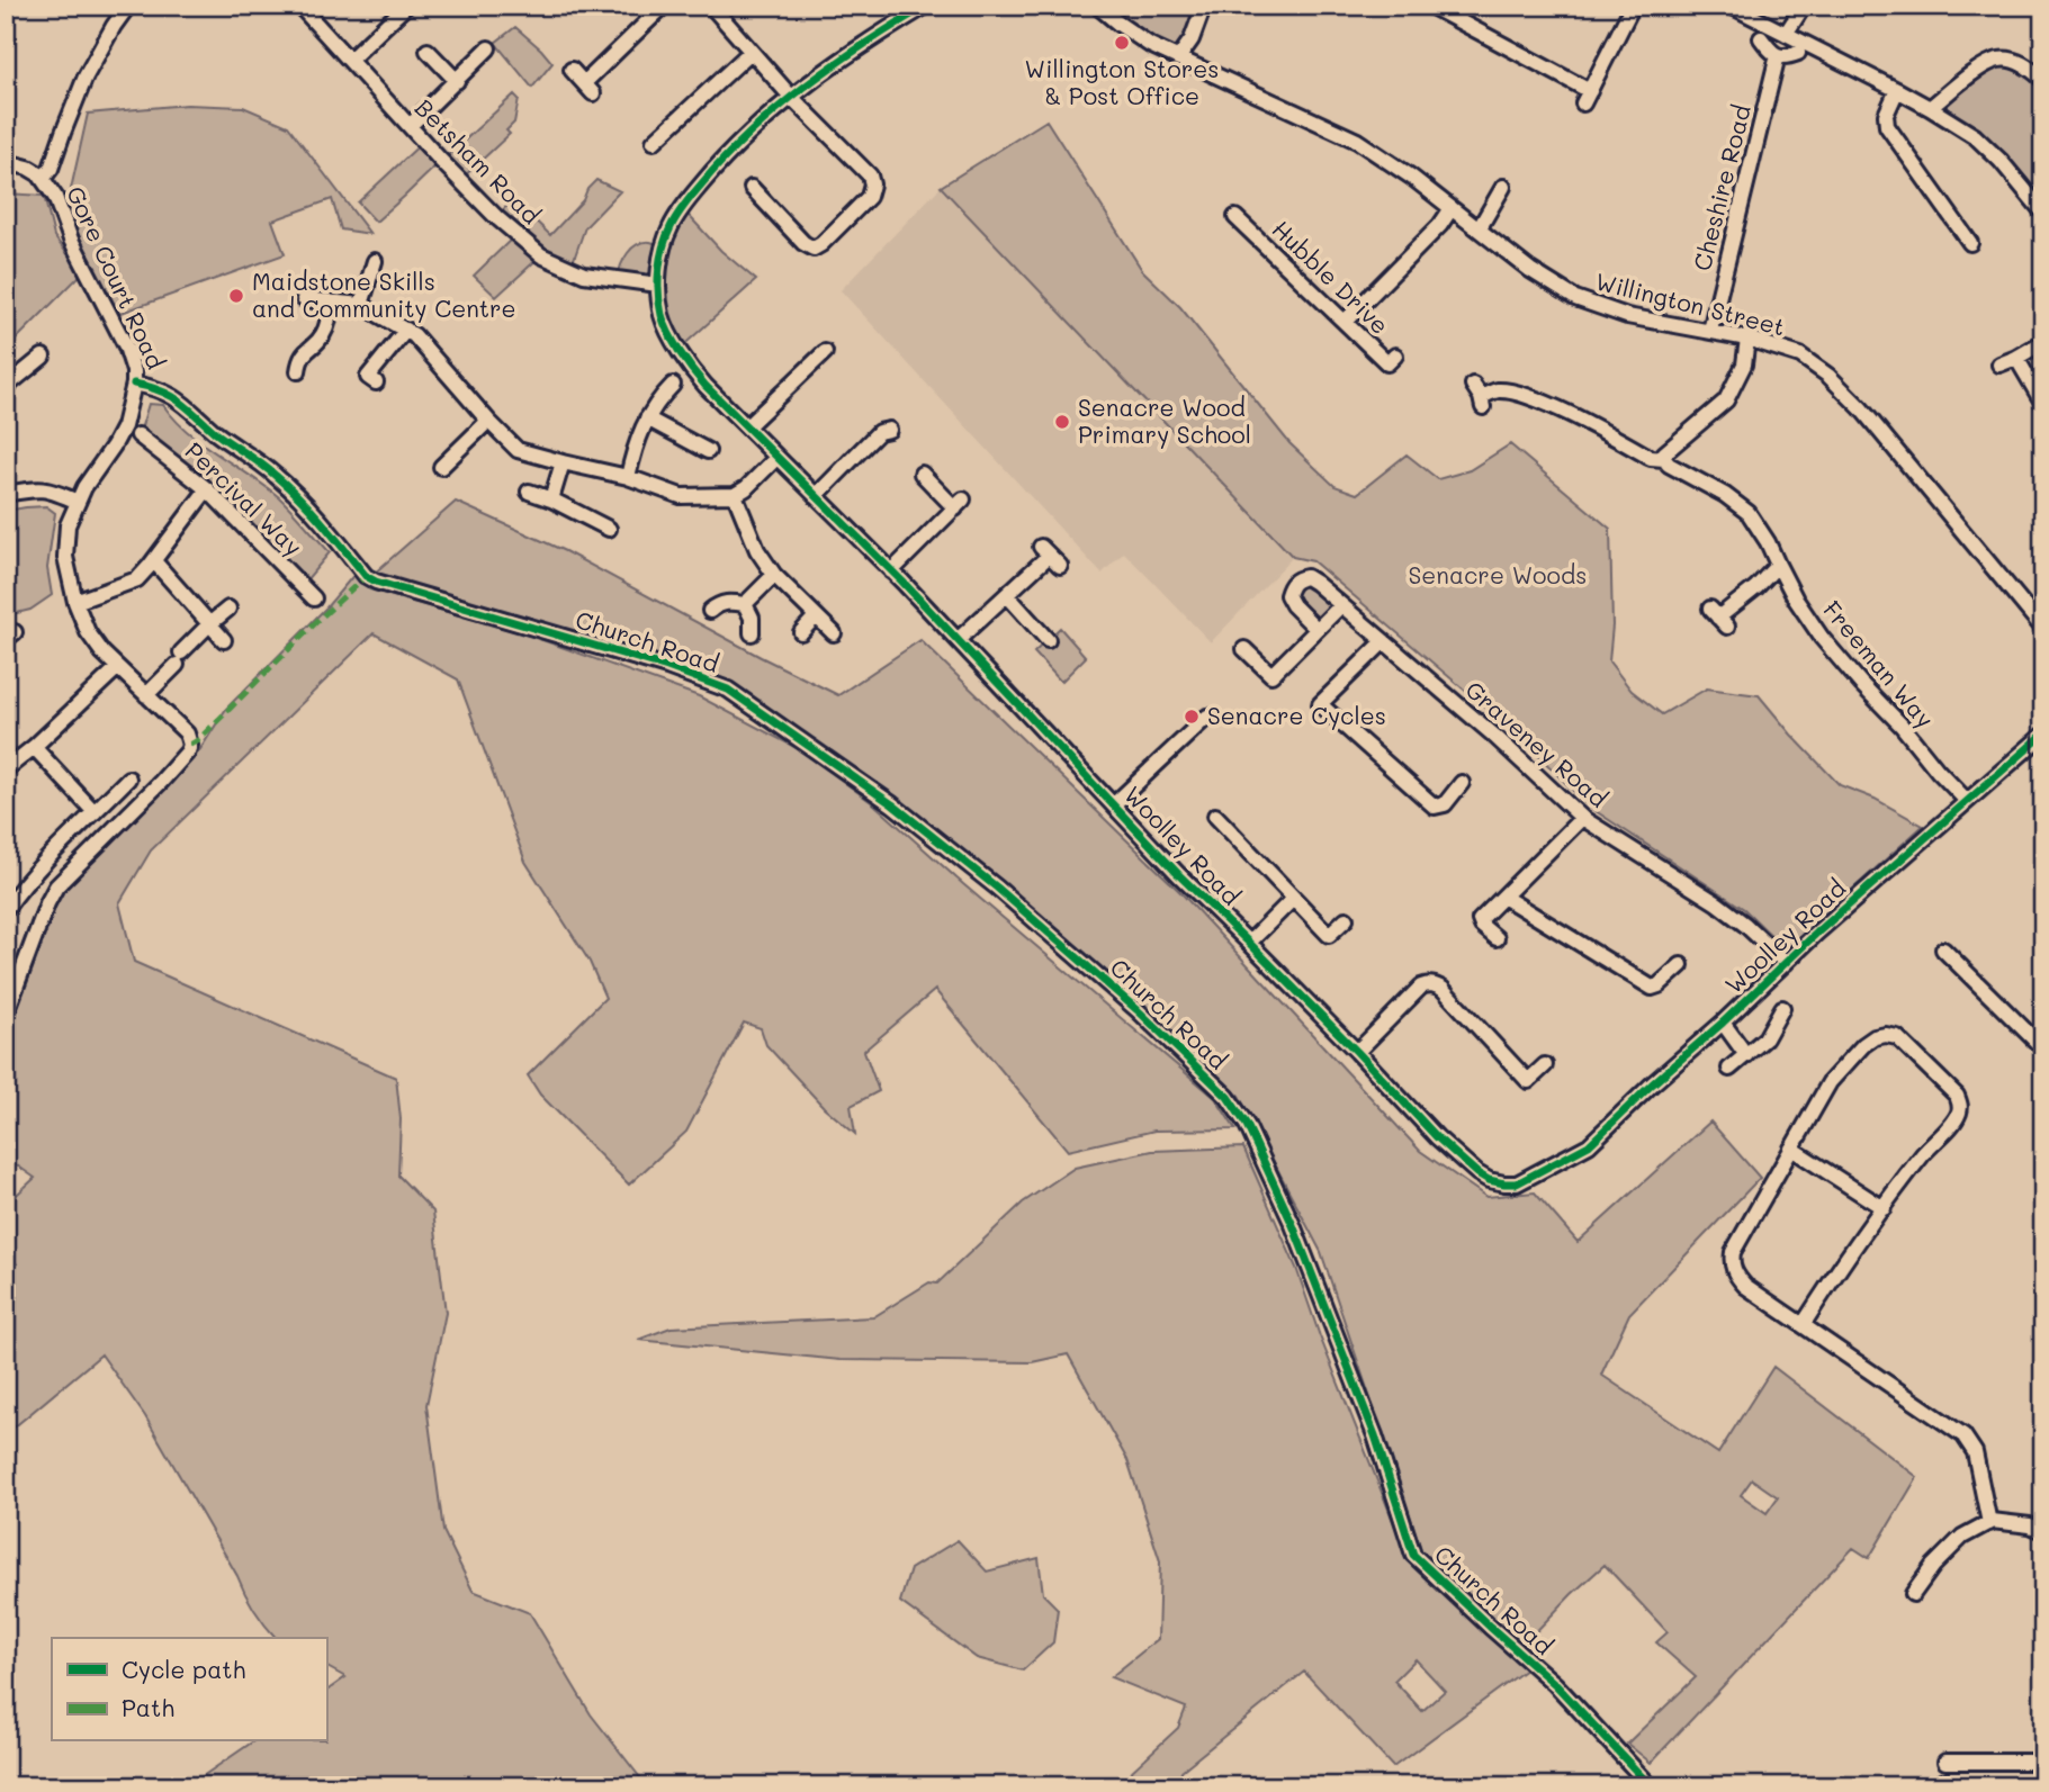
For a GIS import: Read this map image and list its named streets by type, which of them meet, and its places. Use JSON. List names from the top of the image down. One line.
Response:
{"streets":{"street":["Betsham Road","Cheshire Road","Gore Court Road","Hubble Drive","Willington Street","Percival Way","Church Road","Freeman Way","Graveney Road","Woolley Road"]},"crossings":[["Betsham Road","Woolley Road"],["Cheshire Road","Willington Street"],["Gore Court Road","Church Road"],["Freeman Way","Woolley Road"],["Graveney Road","Woolley Road"]],"parks":["Senacre Woods"],"places":["Willington Stores & Post Office","Maidstone Skills and Community Centre","Senacre Wood Primary School","Senacre Cycles"],"legend":["Cycle path","Path"]}
